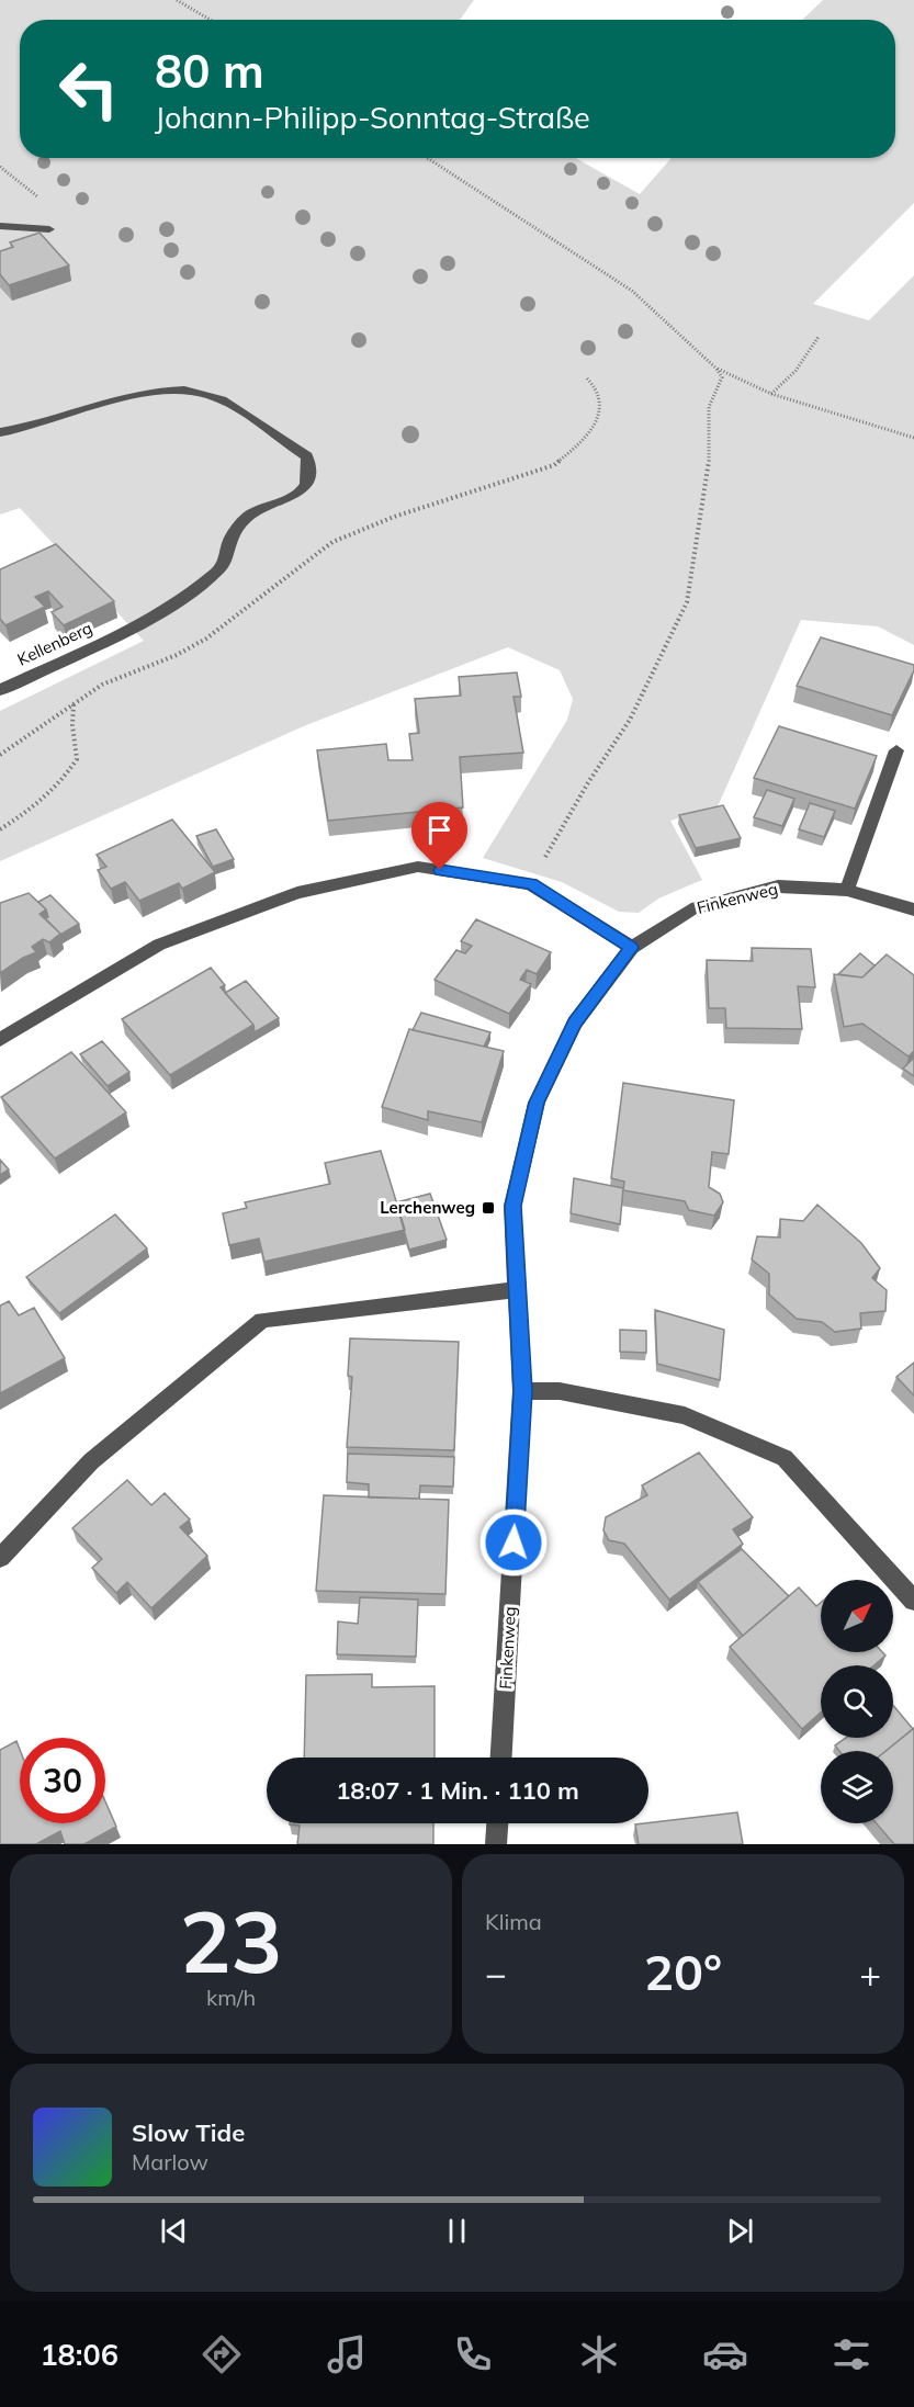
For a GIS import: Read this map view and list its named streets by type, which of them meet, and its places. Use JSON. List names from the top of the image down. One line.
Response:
{"streets":{"street":["Kellenberg","Finkenweg"]},"places":{"transit":["Lerchenweg"]},"north":"top right","page":{"turn":["80 m","Johann-Philipp-Sonntag-Straße"],"limit":"30","trip":"18:07 · 1 Min. · 110 m","tile":[["23","km/h"],"Klima"],"heat":["−","20°","+"],"song":["Slow Tide","Marlow"],"tabs":"18:06"}}
